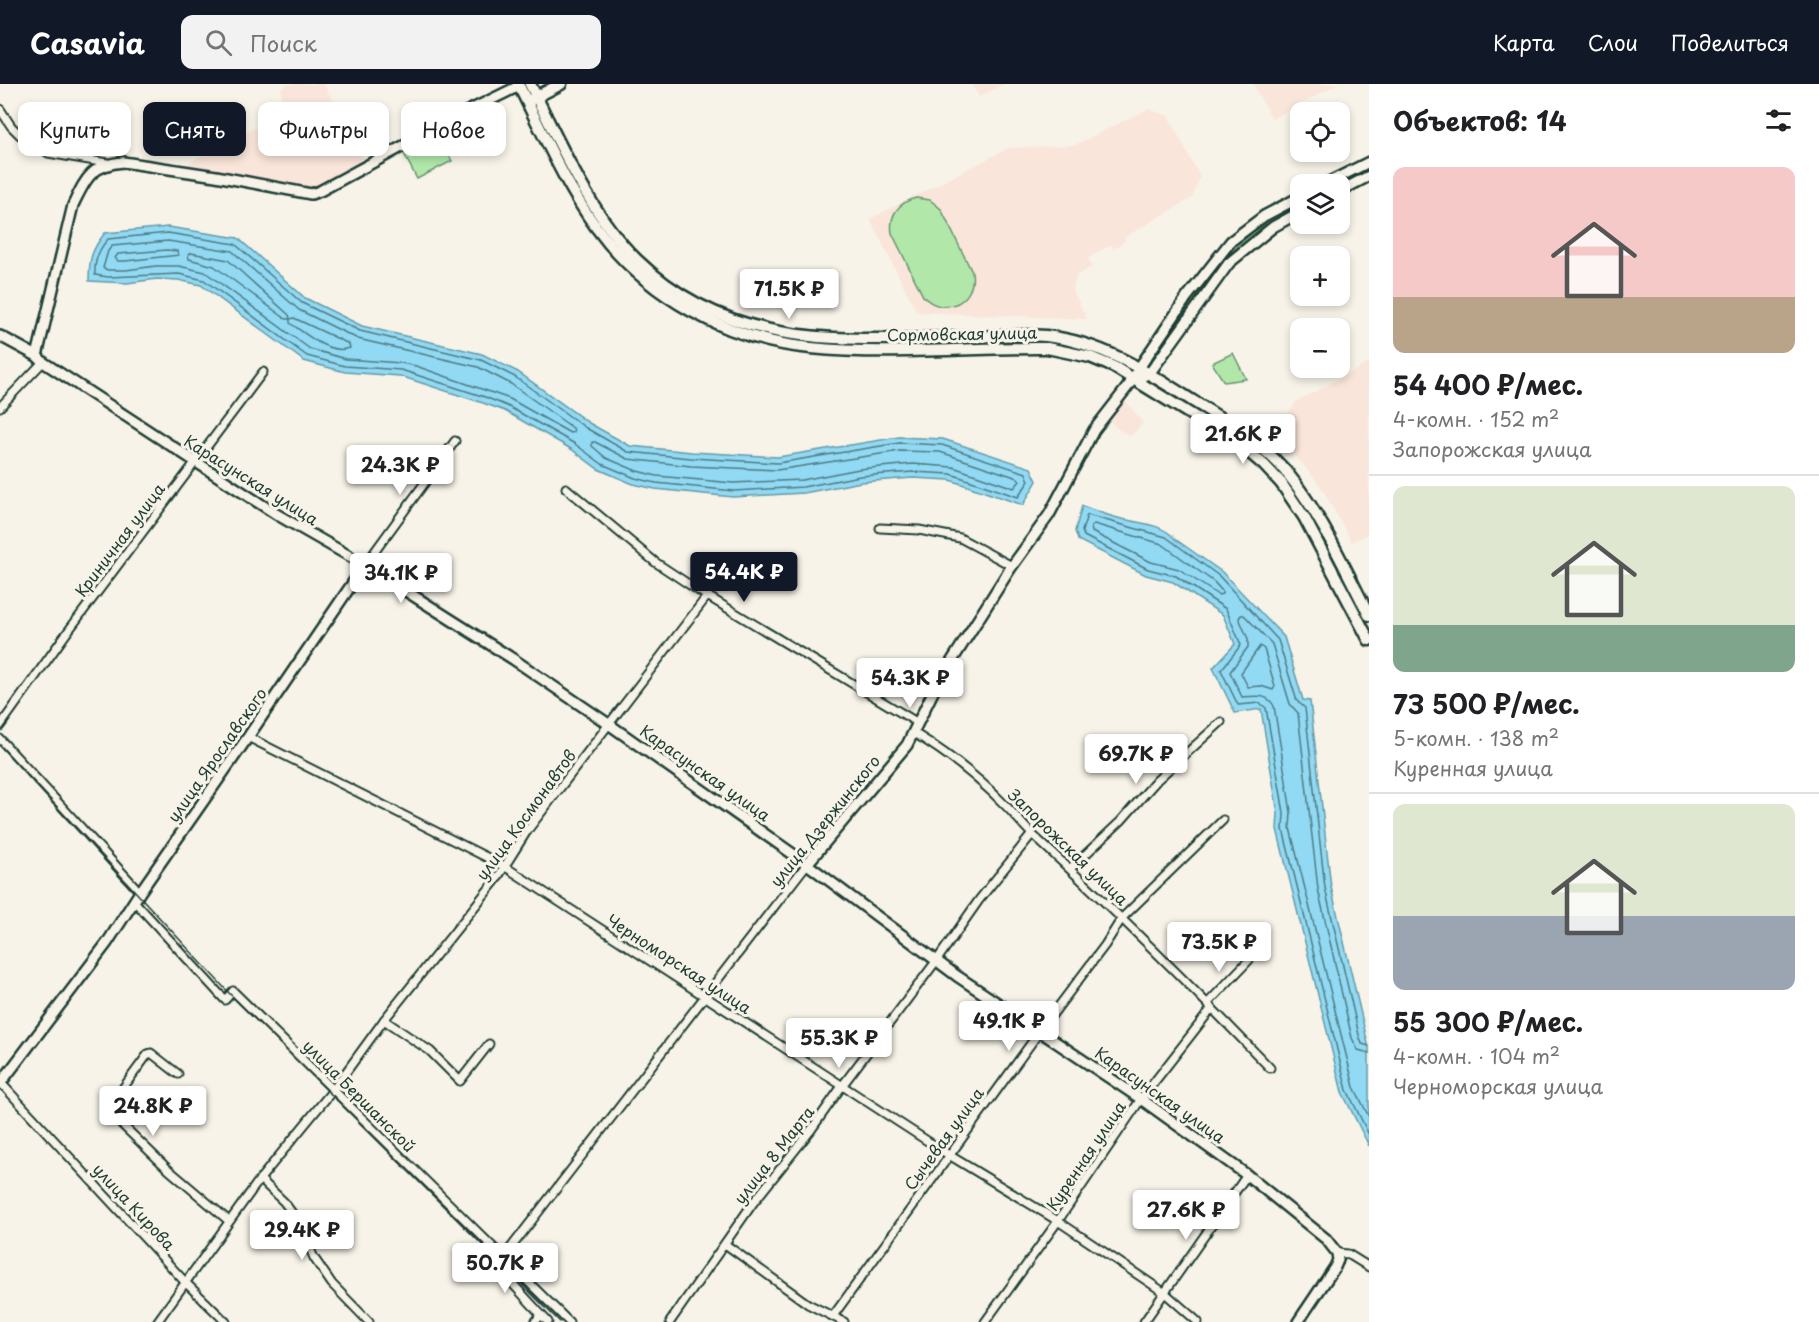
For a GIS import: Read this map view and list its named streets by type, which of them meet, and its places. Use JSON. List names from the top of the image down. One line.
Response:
{"streets":{"main road":["Сормовская улица"],"street":["Карасунская улица","Криничная улица","улица Ярославского","улица Космонавтов","улица Дзержинского","Запорожская улица","Черноморская улица","улица Бершанской","Сычевая улица","улица 8 Марта","Куренная улица","улица Кирова"]},"crossings":[["Сормовская улица","улица Дзержинского"],["Карасунская улица","Криничная улица"],["Карасунская улица","улица Ярославского"],["Карасунская улица","улица Космонавтов"],["Карасунская улица","улица Дзержинского"],["Карасунская улица","Сычевая улица"],["Карасунская улица","улица 8 Марта"],["Карасунская улица","Куренная улица"],["улица Ярославского","Черноморская улица"],["улица Ярославского","улица Бершанской"],["улица Ярославского","улица Кирова"],["улица Космонавтов","Черноморская улица"],["улица Космонавтов","улица Бершанской"],["улица Космонавтов","улица Кирова"],["улица Дзержинского","Запорожская улица"],["улица Дзержинского","Черноморская улица"],["улица Дзержинского","улица Бершанской"],["Запорожская улица","Сычевая улица"],["Запорожская улица","улица 8 Марта"],["Запорожская улица","Куренная улица"],["Черноморская улица","Сычевая улица"],["Черноморская улица","улица 8 Марта"],["Черноморская улица","Куренная улица"]],"page":{"header":"Casavia","search":"Поиск","nav":["Карта","Слои","Поделиться"],"heading":"Объектов: 14","map_buttons":["+","−"],"chip":["Купить","Снять","Фильтры","Новое"],"list":[{"name":"54 400 ₽/мес.","note":"4-комн. · 152 m² · Запорожская улица"},{"name":"73 500 ₽/мес.","note":"5-комн. · 138 m² · Куренная улица"},{"name":"55 300 ₽/мес.","note":"4-комн. · 104 m² · Черноморская улица"}],"price":["71.5K ₽","21.6K ₽","24.3K ₽","54.4K ₽","34.1K ₽","54.3K ₽","69.7K ₽","73.5K ₽","49.1K ₽","55.3K ₽","24.8K ₽","27.6K ₽","29.4K ₽","50.7K ₽"]}}
